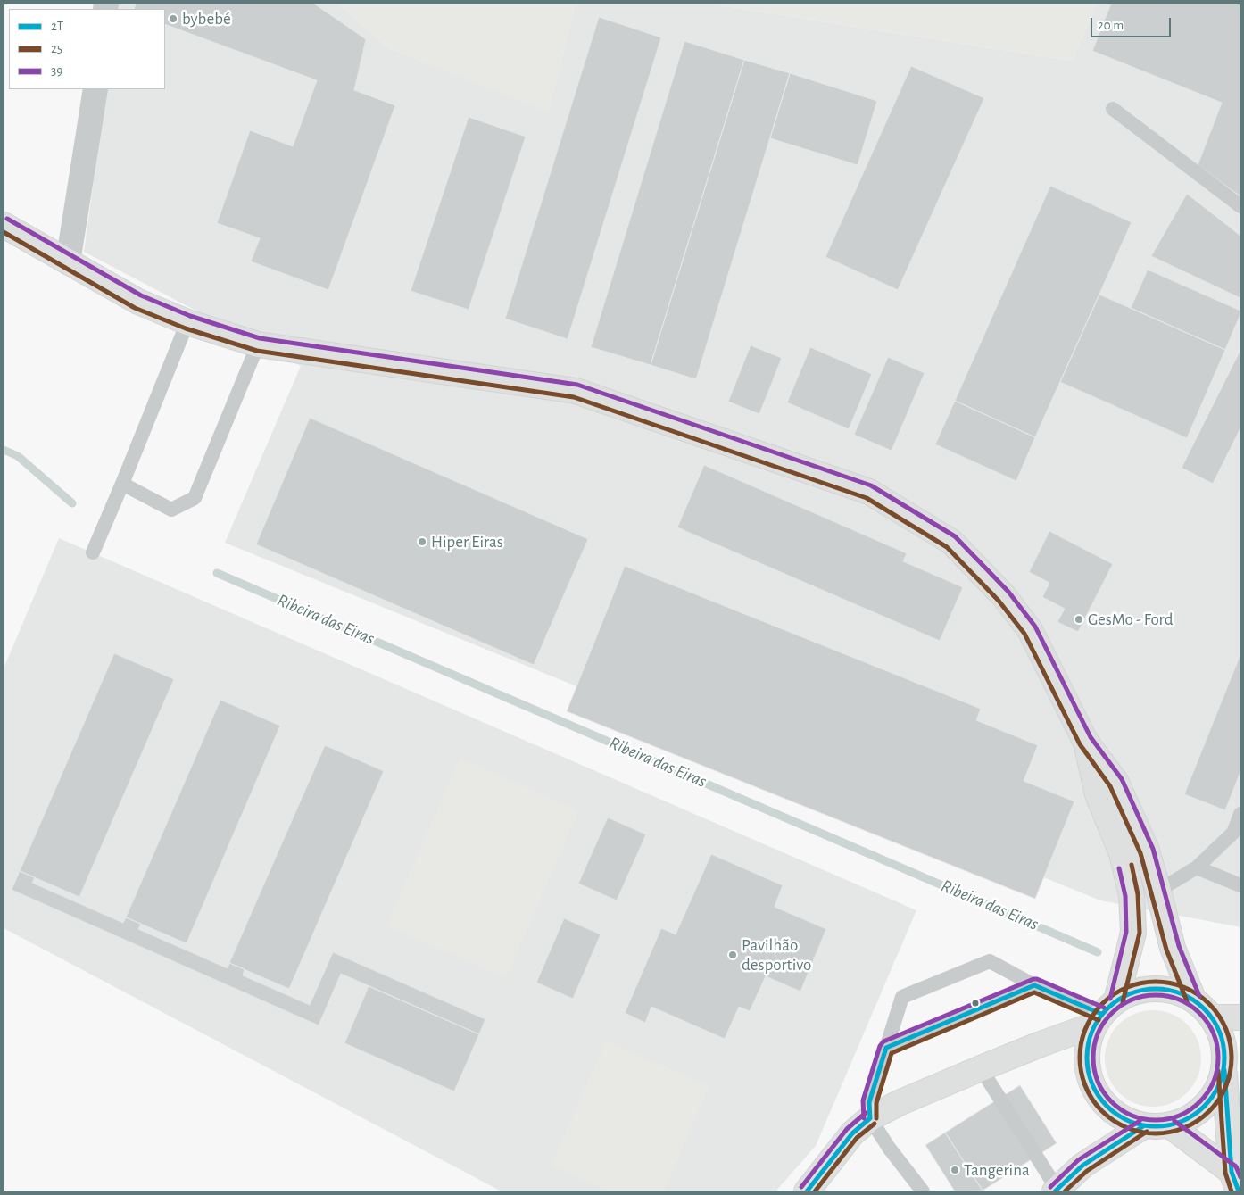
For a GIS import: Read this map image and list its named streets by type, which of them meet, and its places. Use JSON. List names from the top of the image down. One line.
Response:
{"water":["Ribeira das Eiras"],"places":["bybebé","Hiper Eiras","GesMo - Ford","Pavilhão desportivo","Tangerina"],"lines":["transit line 39","transit line 25","transit line 2T"],"legend":["2T","25","39"],"scale_bar":"20 m"}
